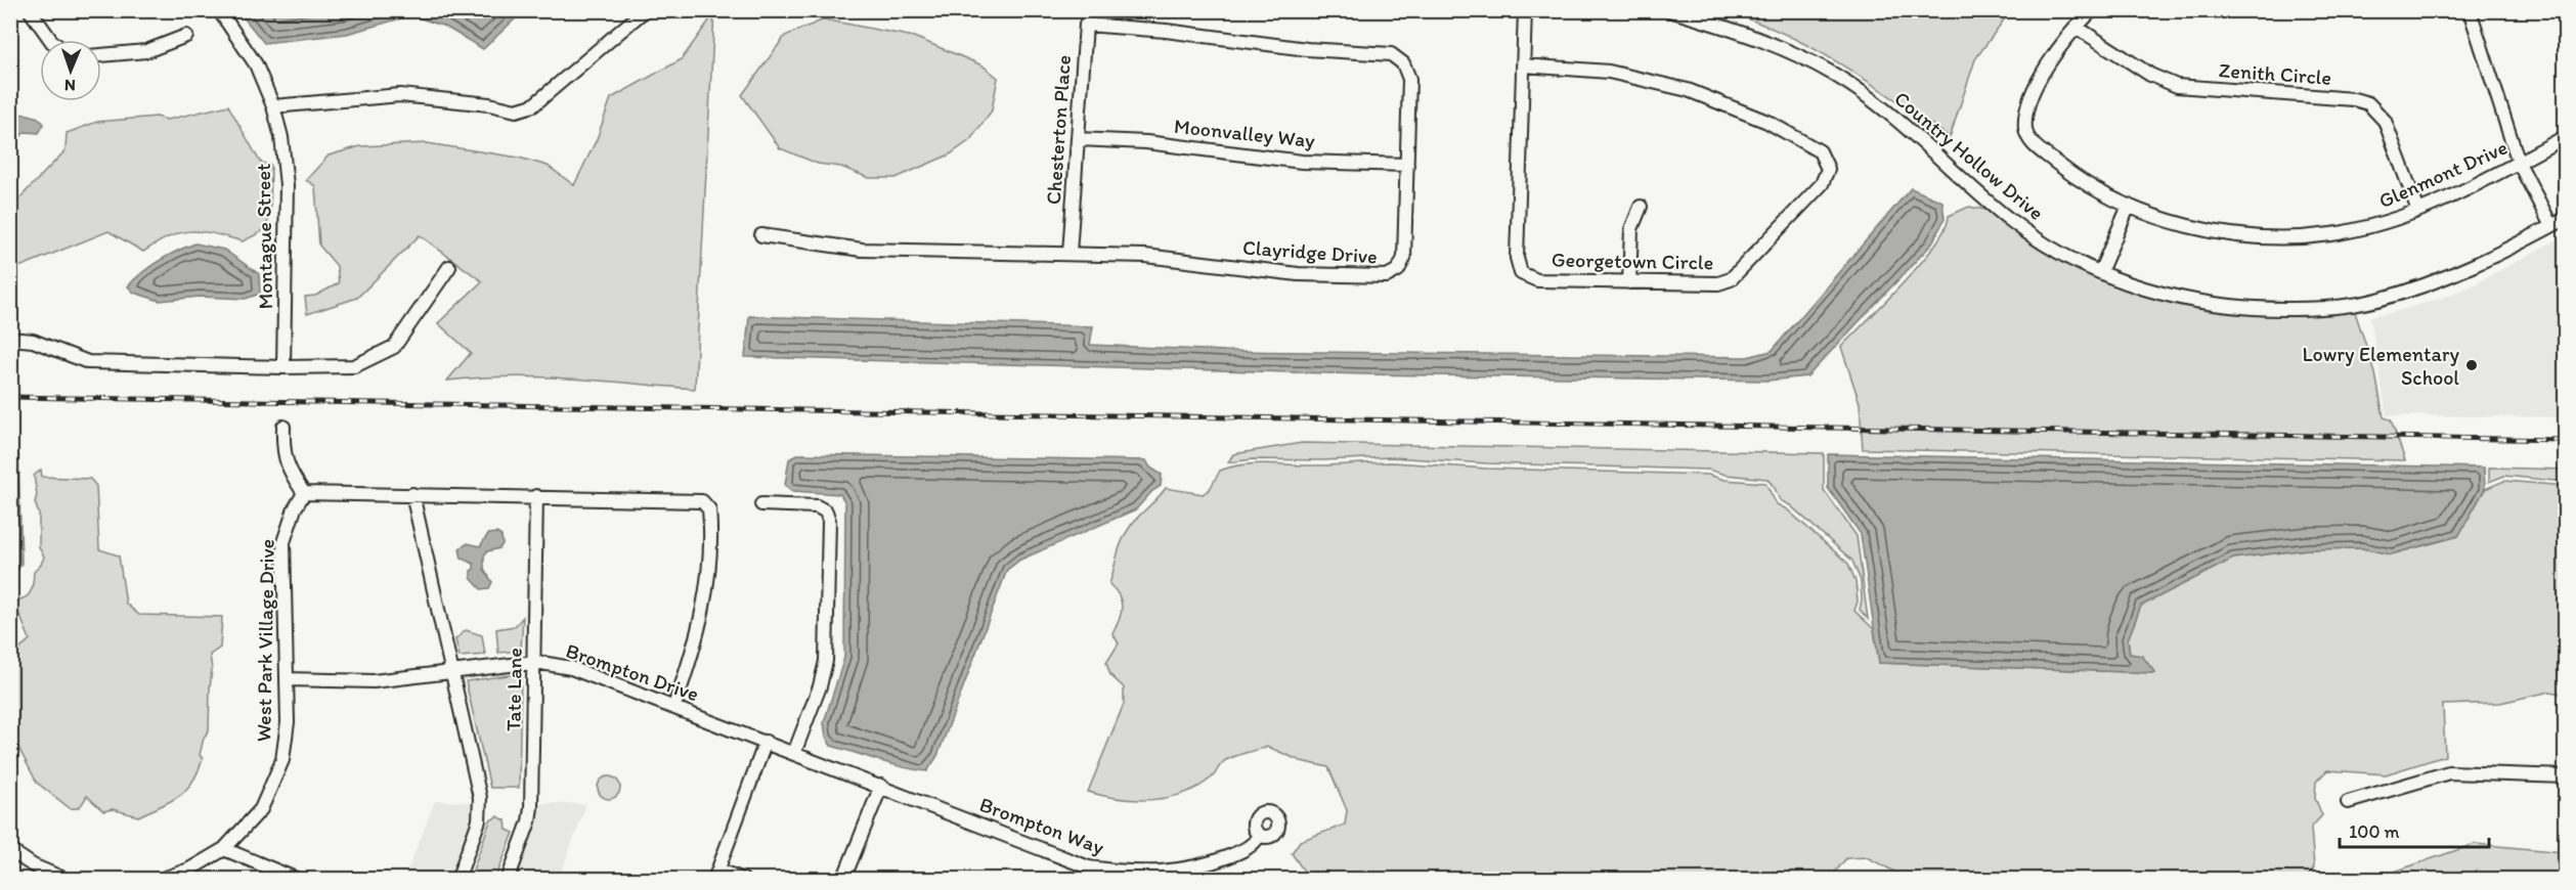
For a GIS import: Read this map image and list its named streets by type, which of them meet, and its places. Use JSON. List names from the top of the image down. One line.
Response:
{"streets":{"street":["Zenith Circle","Chesterton Place","Moonvalley Way","Country Hollow Drive","Glenmont Drive","Montague Street","Clayridge Drive","Georgetown Circle","West Park Village Drive","Brompton Drive","Tate Lane","Brompton Way"]},"crossings":[["Zenith Circle","Glenmont Drive"],["Chesterton Place","Moonvalley Way"],["Chesterton Place","Clayridge Drive"],["Moonvalley Way","Clayridge Drive"],["West Park Village Drive","Brompton Drive"],["Brompton Drive","Tate Lane"],["Brompton Drive","Brompton Way"]],"places":["Lowry Elementary School"],"scale_bar":"100 m","north":"bottom"}
